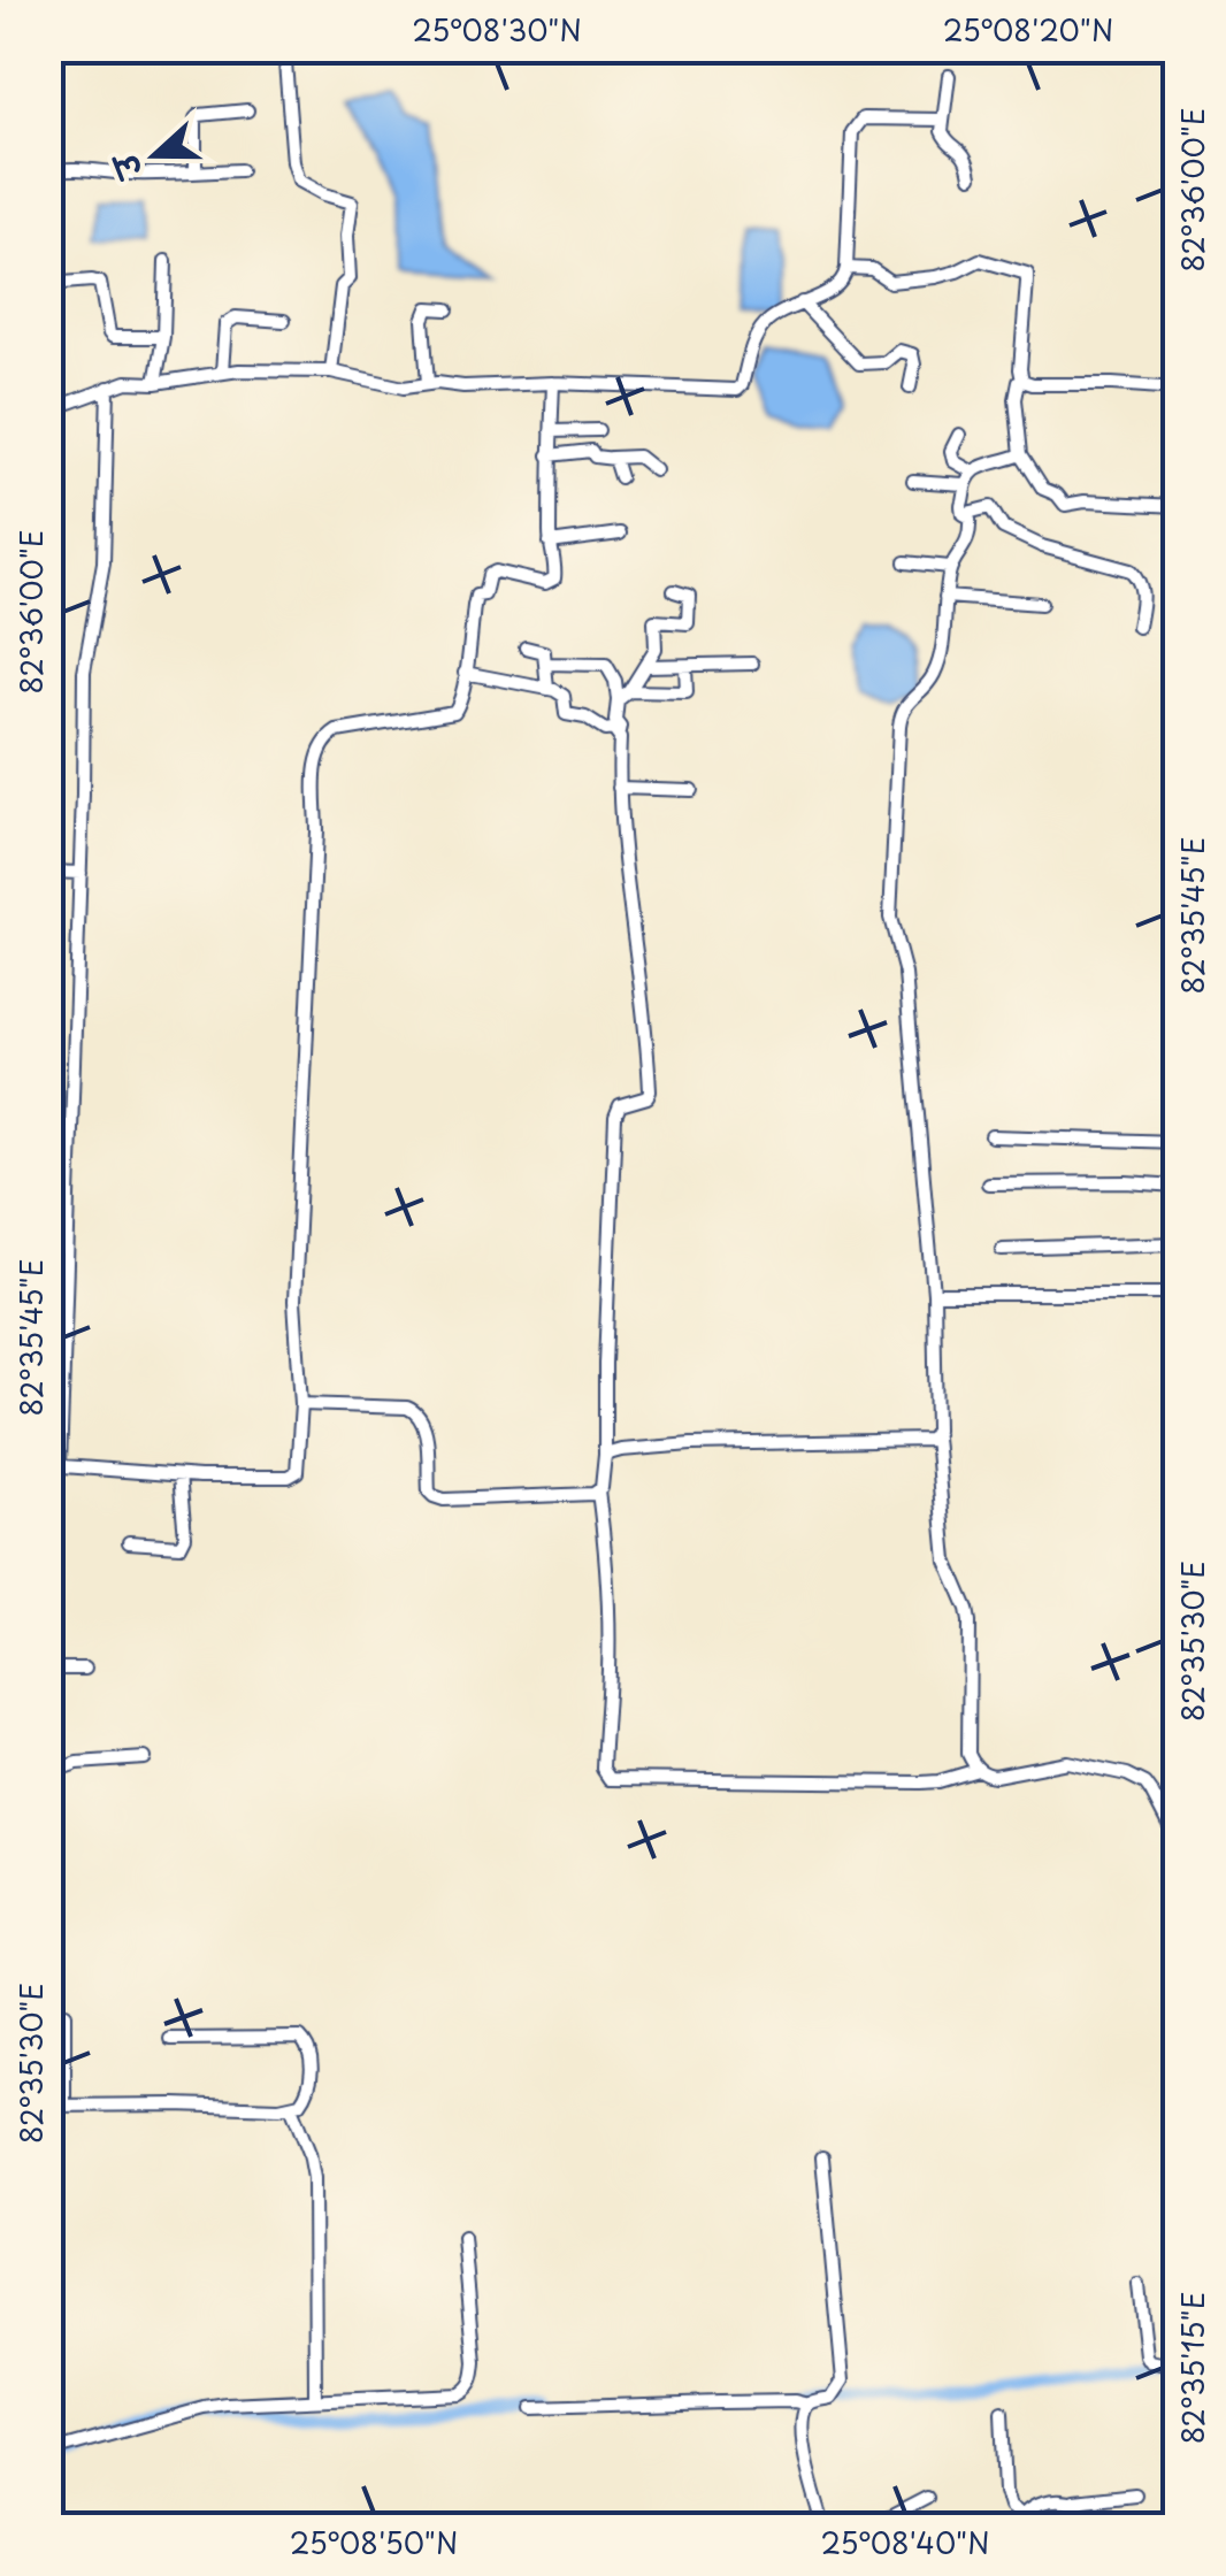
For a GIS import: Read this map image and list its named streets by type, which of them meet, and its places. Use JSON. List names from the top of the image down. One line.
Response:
{"north":"left","coordinates":["25°08'30\"N","25°08'20\"N","82°36'00\"E","82°35'45\"E","82°35'30\"E","82°35'15\"E","25°08'50\"N","25°08'40\"N"]}
